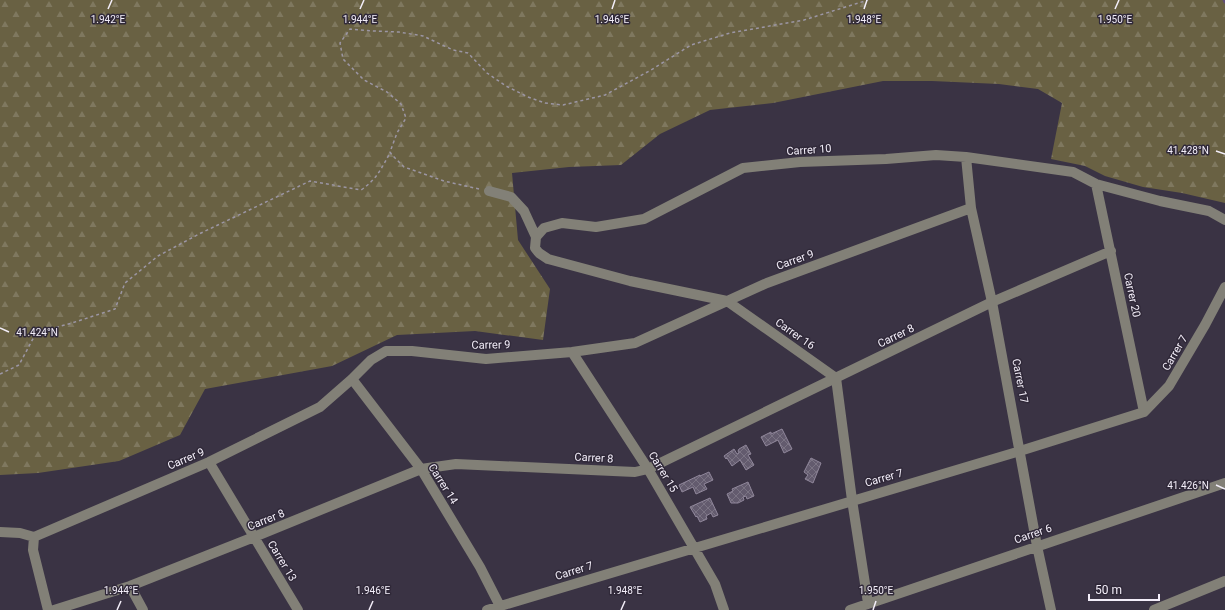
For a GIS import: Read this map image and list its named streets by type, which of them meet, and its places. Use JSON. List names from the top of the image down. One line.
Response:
{"streets":{"street":["Carrer 10","Carrer 9","Carrer 20","Carrer 16","Carrer 8","Carrer 7","Carrer 17","Carrer 15","Carrer 14","Carrer 6","Carrer 13"]},"crossings":[["Carrer 10","Carrer 20"],["Carrer 10","Carrer 16"],["Carrer 10","Carrer 17"],["Carrer 9","Carrer 16"],["Carrer 9","Carrer 17"],["Carrer 9","Carrer 15"],["Carrer 9","Carrer 14"],["Carrer 9","Carrer 13"],["Carrer 20","Carrer 8"],["Carrer 20","Carrer 7"],["Carrer 16","Carrer 8"],["Carrer 8","Carrer 17"],["Carrer 8","Carrer 15"],["Carrer 8","Carrer 14"],["Carrer 8","Carrer 13"],["Carrer 7","Carrer 17"],["Carrer 7","Carrer 15"],["Carrer 7","Carrer 14"],["Carrer 17","Carrer 6"]],"scale_bar":"50 m","coordinates":["1.944°E","1.942°E","1.946°E","1.948°E","1.950°E","41.428°N","41.424°N","41.426°N"]}
